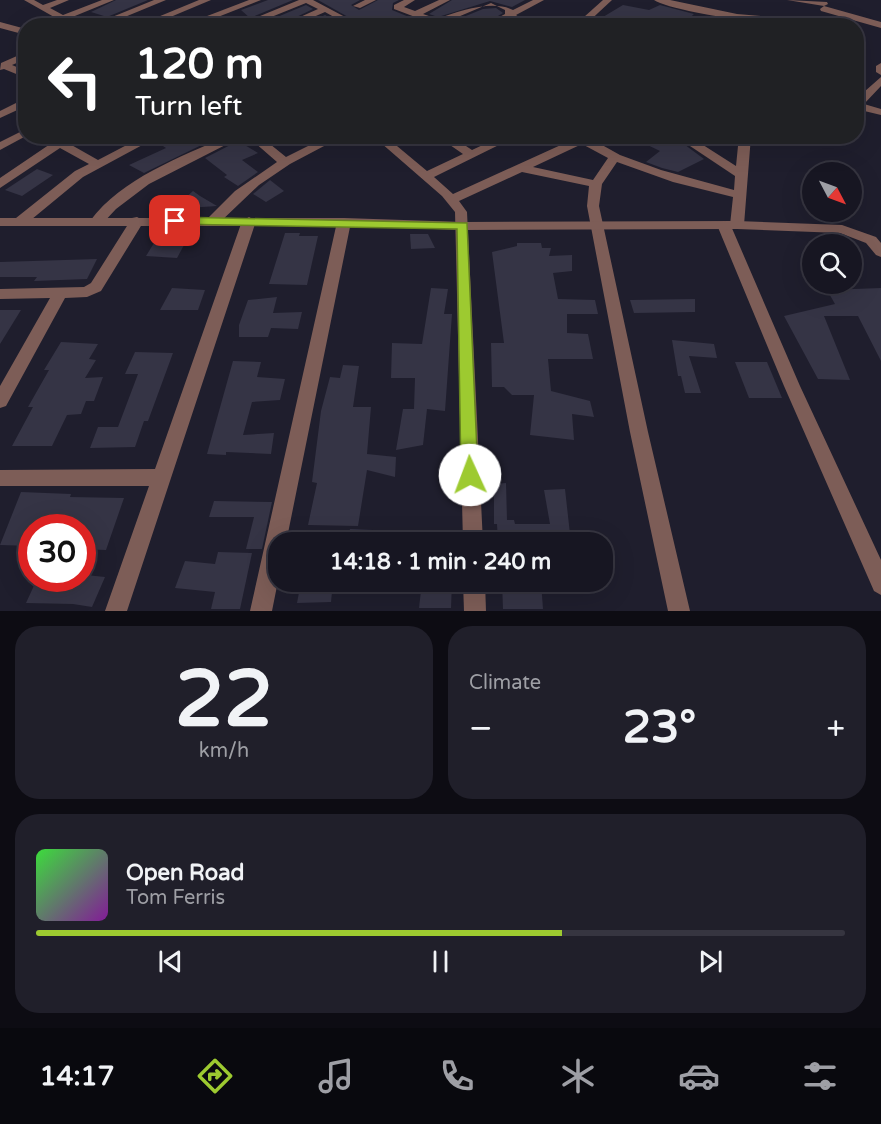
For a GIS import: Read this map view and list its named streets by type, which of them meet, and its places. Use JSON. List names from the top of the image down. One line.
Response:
{"north":"bottom right","page":{"turn":["120 m","Turn left"],"limit":"30","trip":"14:18 · 1 min · 240 m","tile":[["22","km/h"],"Climate"],"heat":["−","23°","+"],"song":["Open Road","Tom Ferris"],"tabs":"14:17"}}
